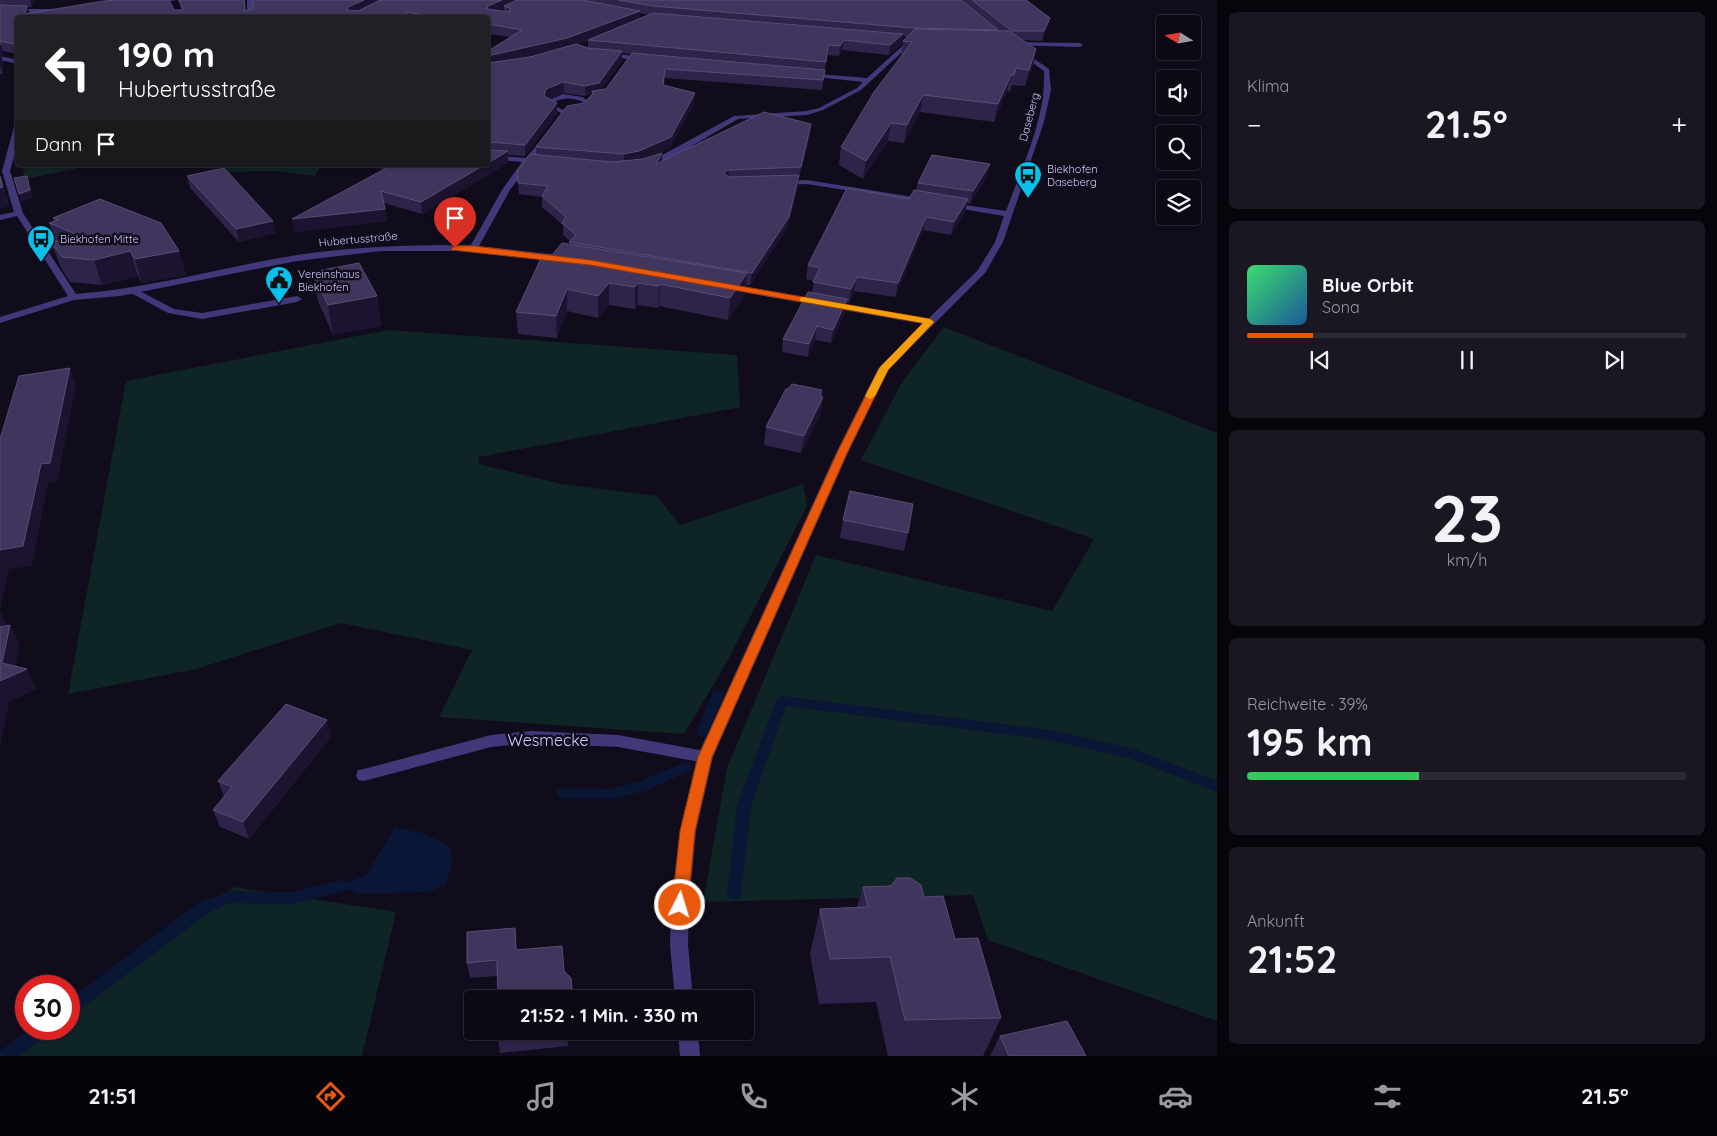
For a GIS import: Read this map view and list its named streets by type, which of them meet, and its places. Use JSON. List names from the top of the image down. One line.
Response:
{"streets":{"street":["Daseberg","Hubertusstraße","Wesmecke"]},"places":{"bus stop":["Biekhofen Daseberg","Biekhofen Mitte"],"public building":["Vereinshaus Biekhofen"]},"north":"left","page":{"tile":["Klima",["23","km/h"],["Reichweite · 39%","195 km"],["Ankunft","21:52"]],"turn":["190 m","Hubertusstraße"],"heat":["−","21.5°","+"],"then":"Dann","song":["Blue Orbit","Sona"],"limit":"30","trip":"21:52 · 1 Min. · 330 m","tabs":["21:51","21.5°"]}}
